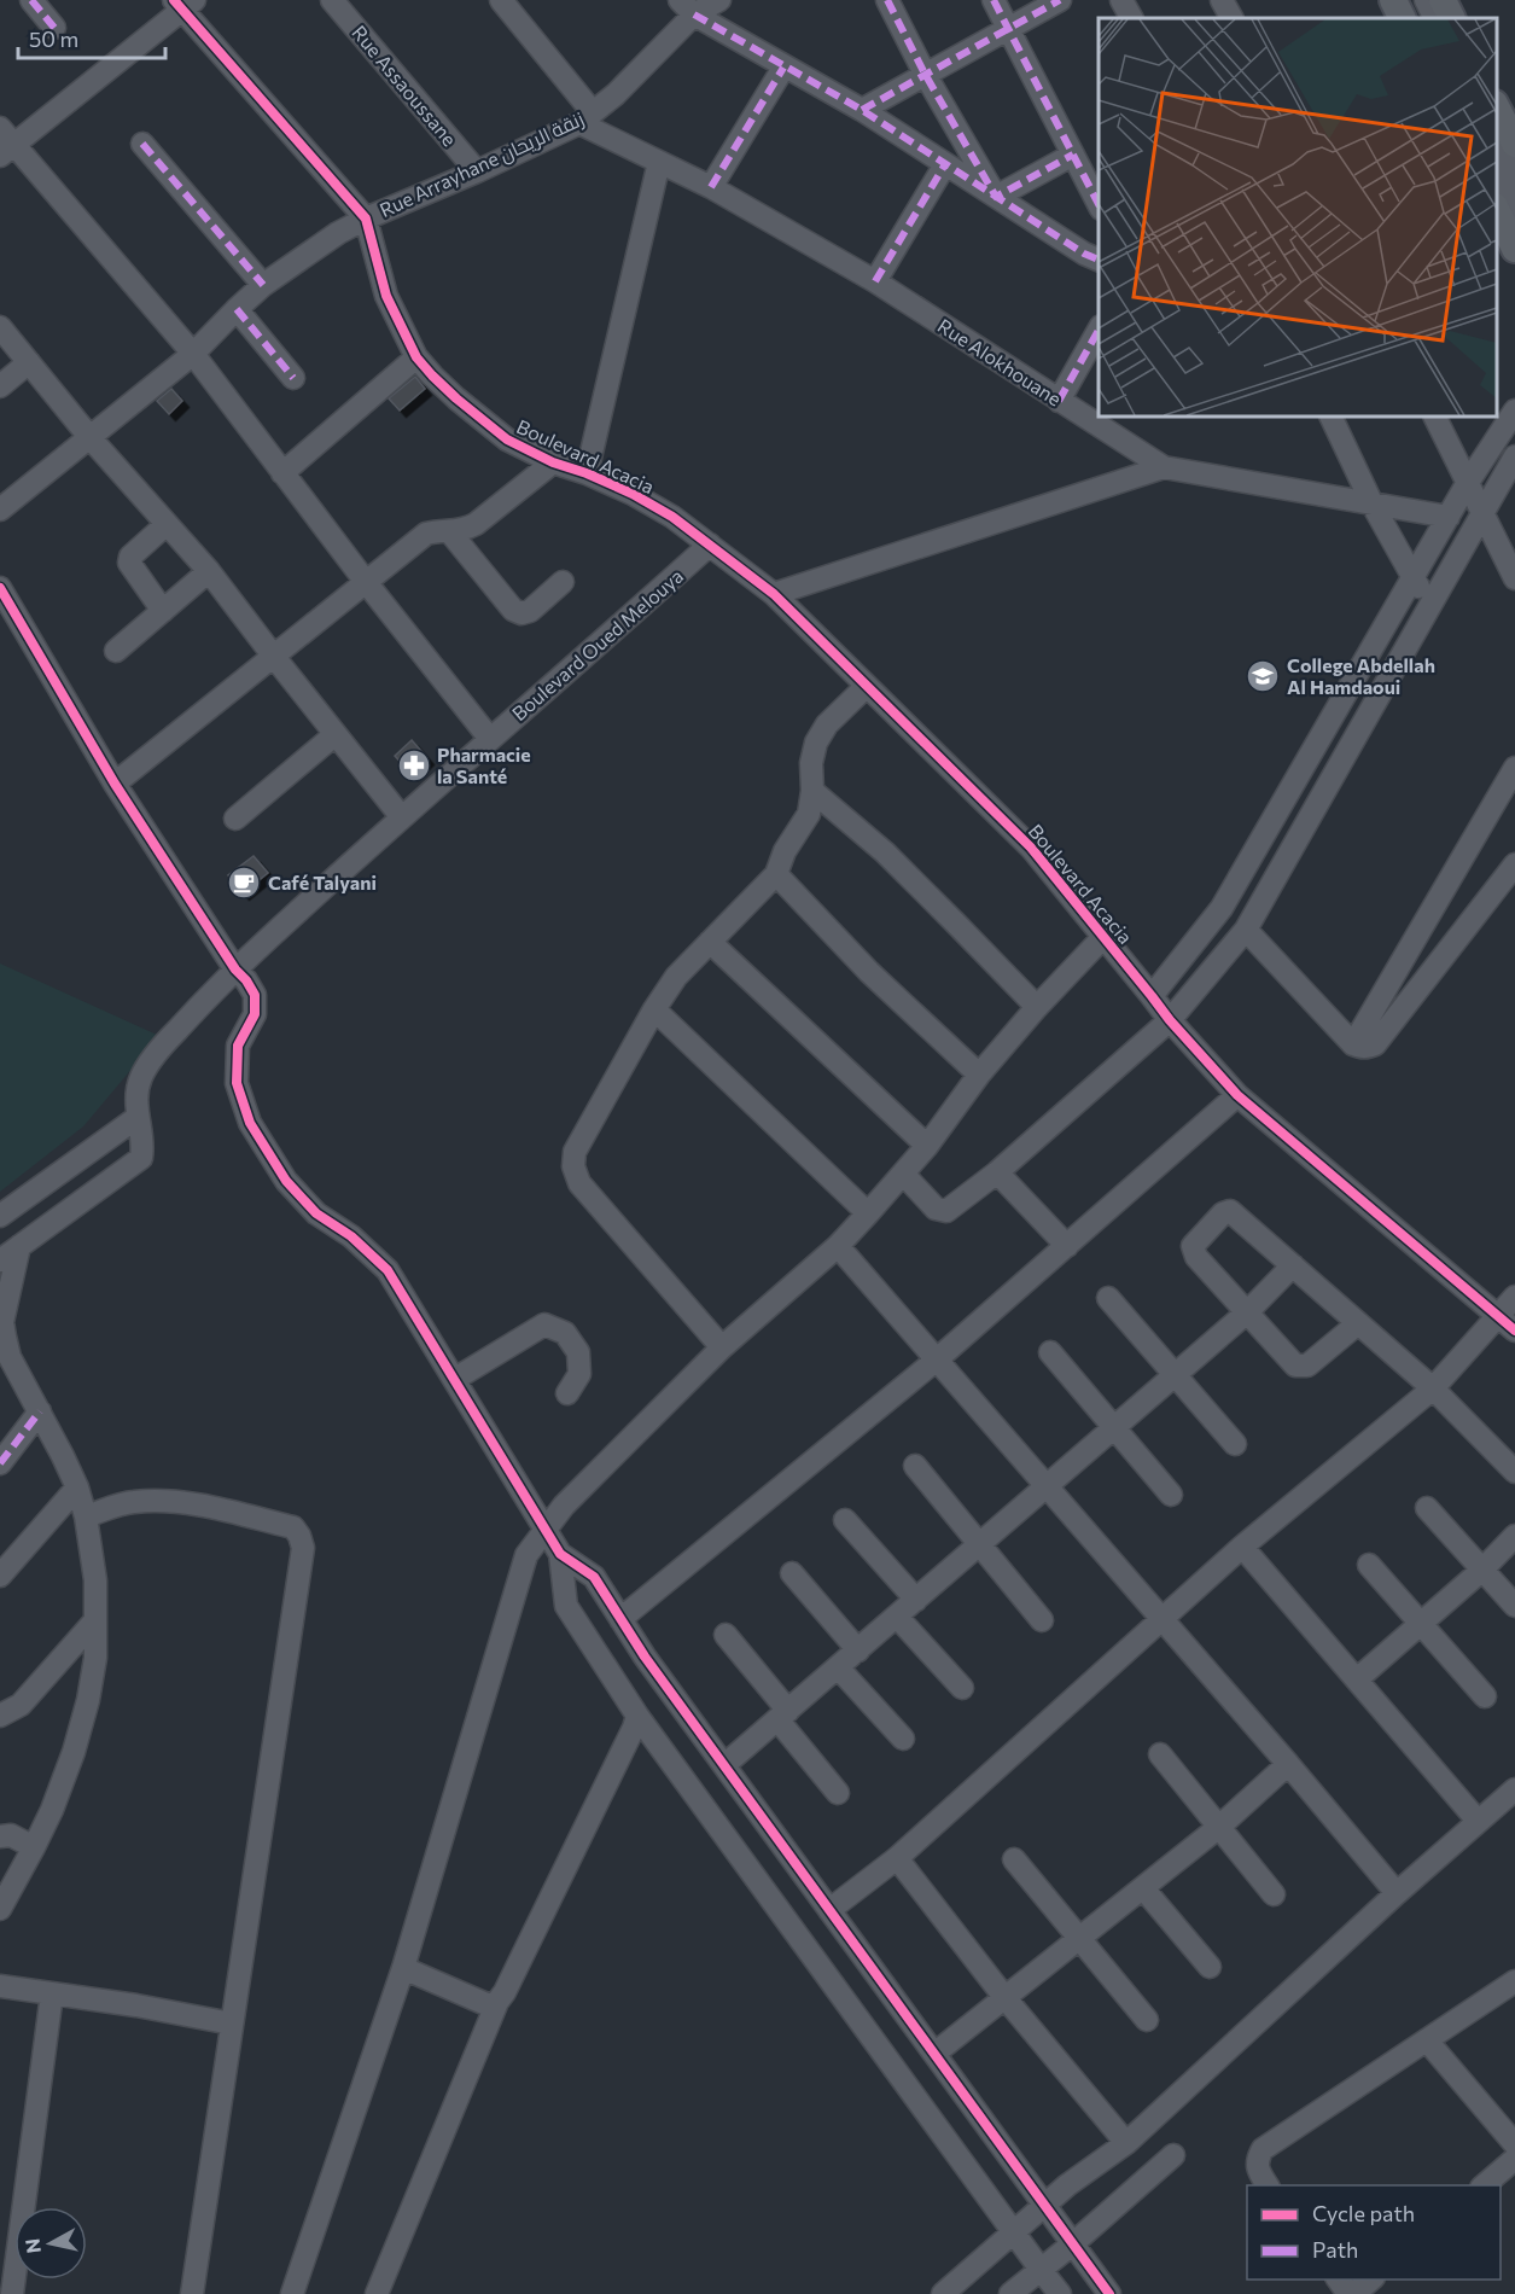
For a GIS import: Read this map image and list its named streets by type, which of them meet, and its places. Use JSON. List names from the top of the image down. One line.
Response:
{"streets":{"street":["Rue Assaoussane","Rue Arrayhane زنقة الريحان","Rue Alokhouane","Boulevard Acacia","Boulevard Oued Melouya"]},"crossings":[["Rue Assaoussane","Rue Arrayhane زنقة الريحان"],["Rue Arrayhane زنقة الريحان","Rue Alokhouane"],["Rue Arrayhane زنقة الريحان","Boulevard Acacia"],["Boulevard Acacia","Boulevard Oued Melouya"]],"places":{"school or university":["College Abdellah Al Hamdaoui"],"pharmacy":["Pharmacie la Santé"],"cafe":["Café Talyani"]},"legend":["Cycle path","Path"],"scale_bar":"50 m","north":"left"}
